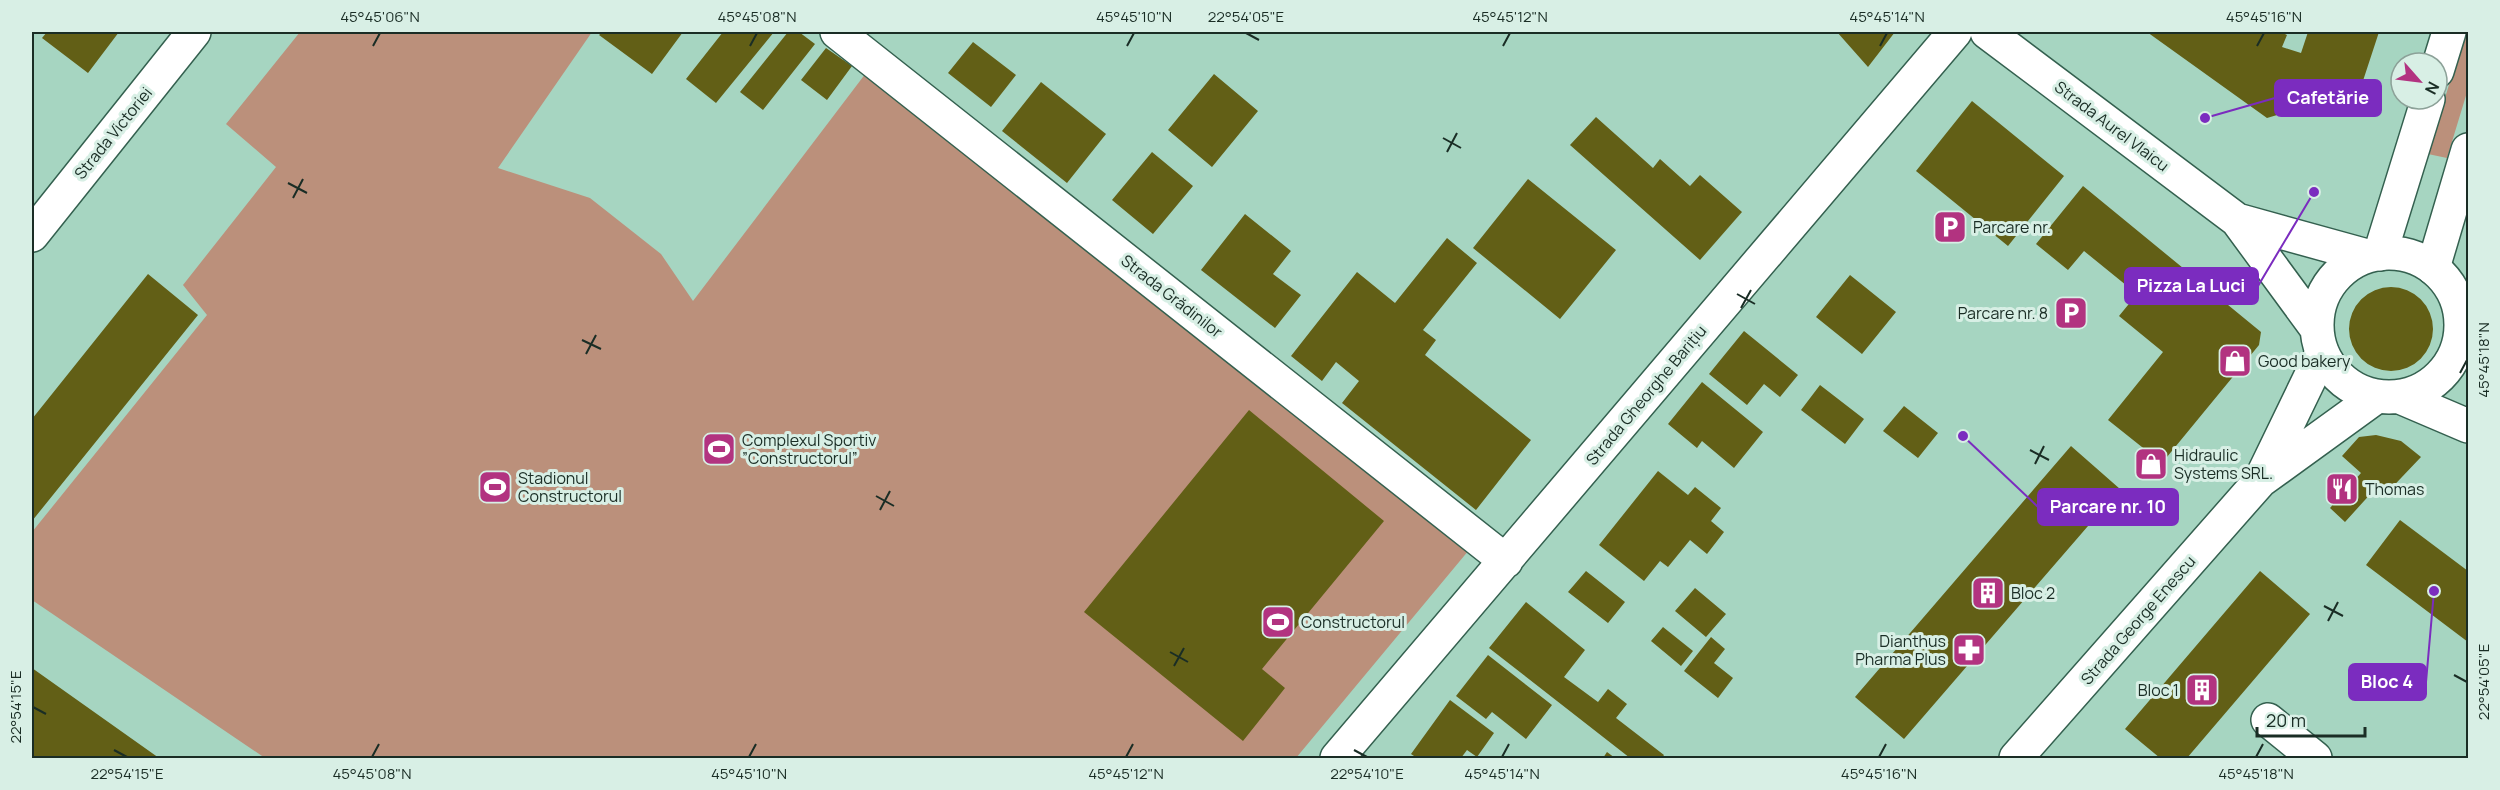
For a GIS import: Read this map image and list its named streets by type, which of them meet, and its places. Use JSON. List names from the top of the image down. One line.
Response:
{"streets":{"street":["Strada Aurel Vlaicu","Strada Victoriei","Strada Grădinilor","Strada Gheorghe Barițiu","Strada George Enescu"]},"crossings":[["Strada Aurel Vlaicu","Strada George Enescu"],["Strada Grădinilor","Strada Gheorghe Barițiu"]],"places":{"other":["Cafetărie","Pizza La Luci","Parcare nr. 10","Bloc 4"],"parking":["Parcare nr.","Parcare nr. 8"],"shop":["Good bakery","Hidraulic Systems SRL."],"sports":["Complexul Sportiv ”Constructorul”","Stadionul Constructorul","Constructorul"],"restaurant":["Thomas"],"building":["Bloc 2","Bloc 1"],"pharmacy":["Dianthus Pharma Plus"]},"scale_bar":"20 m","north":"bottom right","coordinates":["45°45'06\"N","45°45'08\"N","45°45'10\"N","22°54'05\"E","45°45'12\"N","45°45'14\"N","45°45'16\"N","45°45'18\"N","22°54'15\"E","22°54'10\"E"]}
